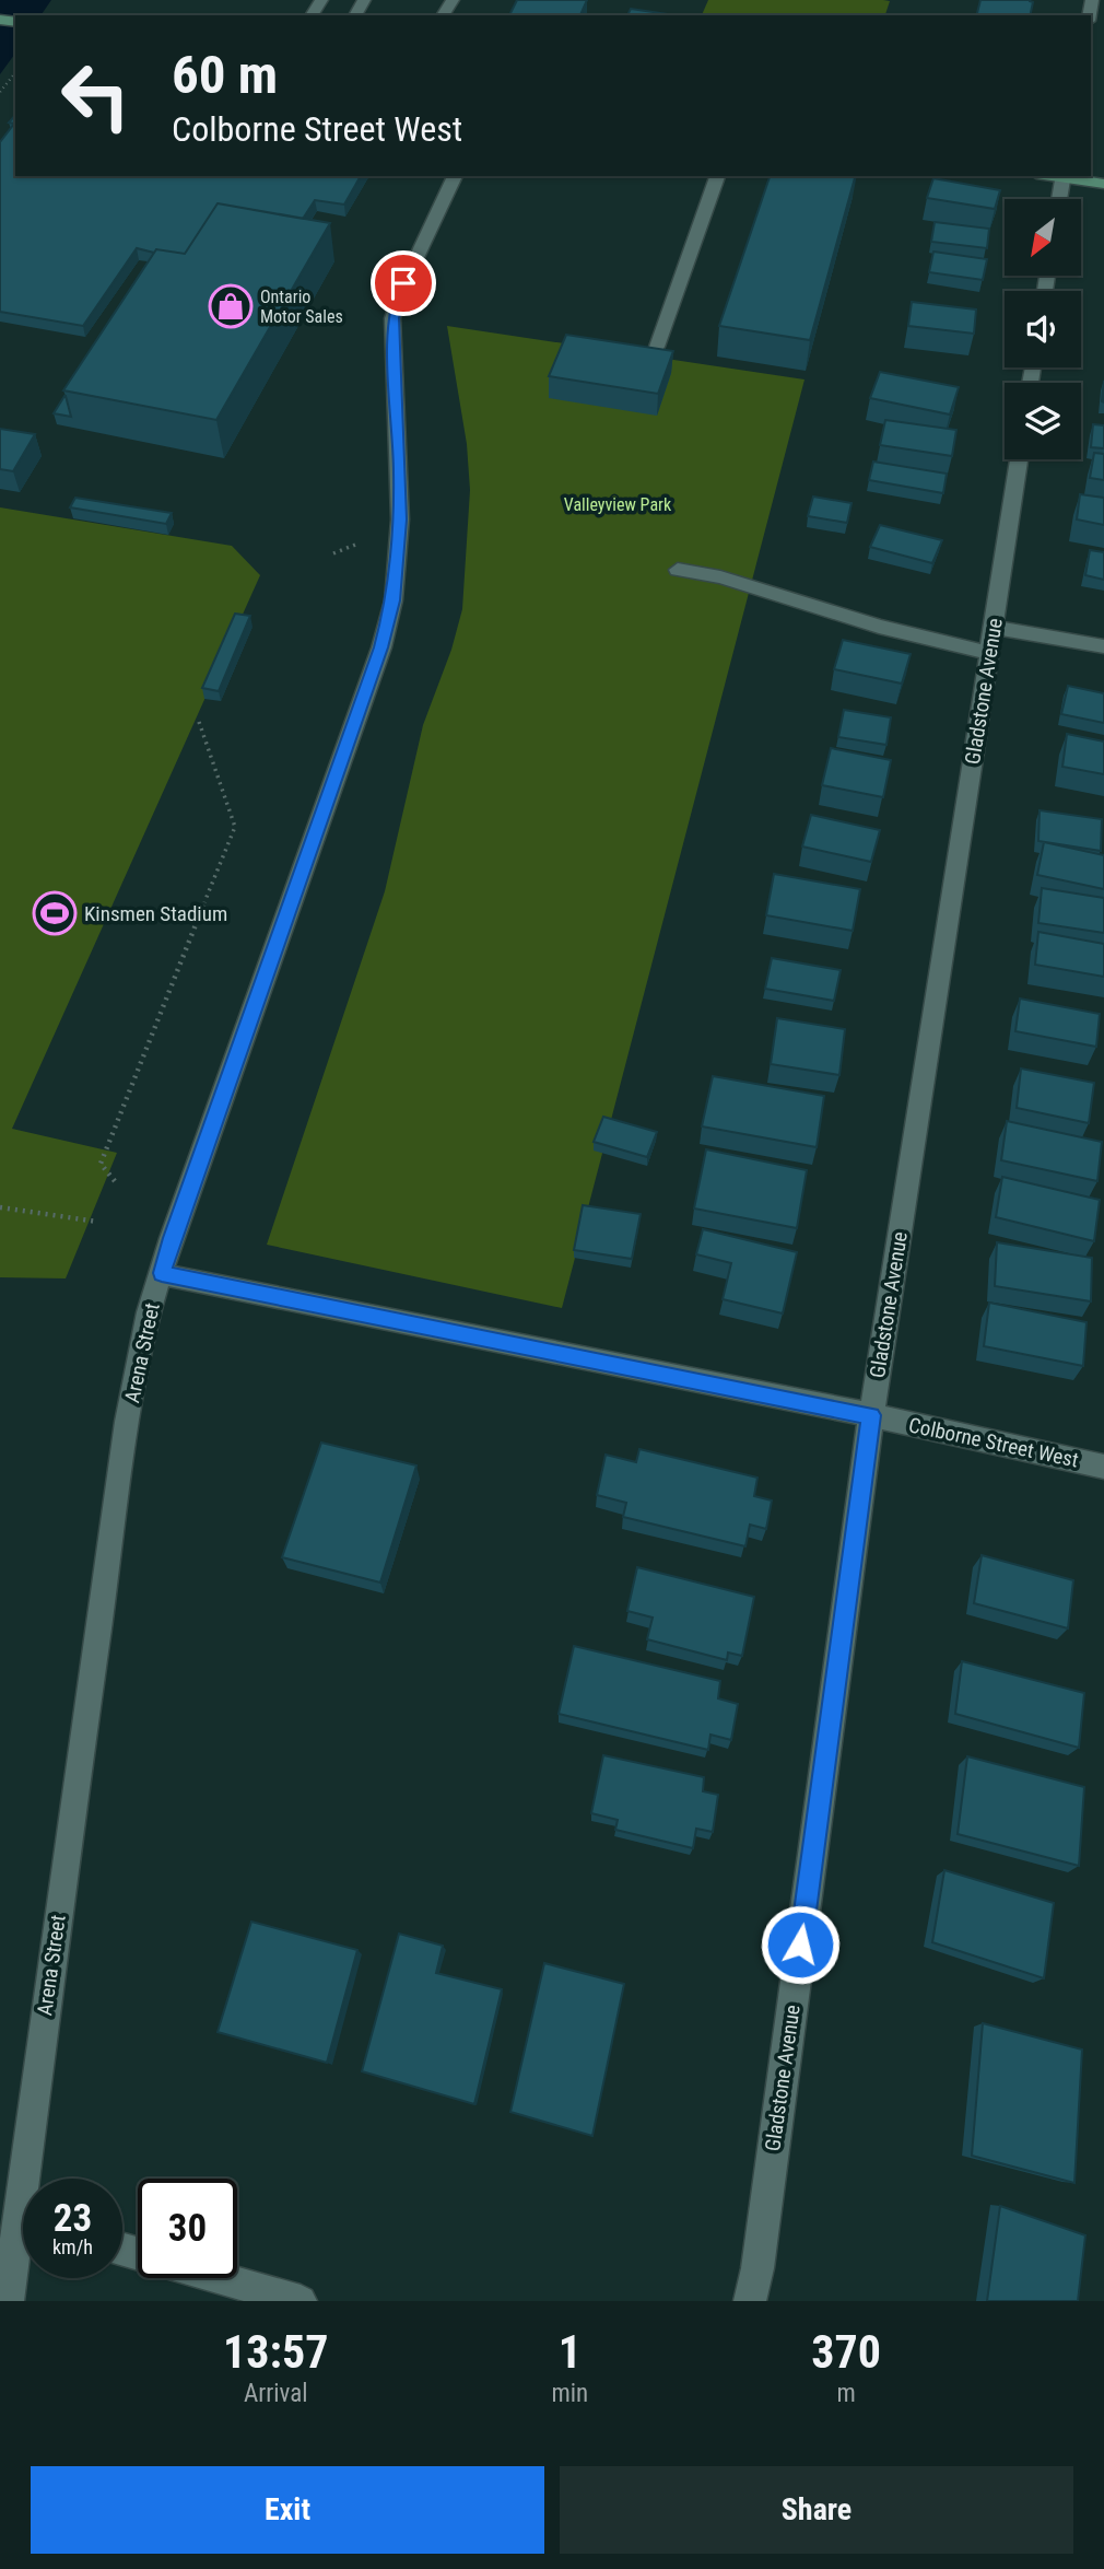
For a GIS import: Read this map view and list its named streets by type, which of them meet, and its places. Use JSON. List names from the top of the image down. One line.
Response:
{"streets":{"street":["Gladstone Avenue","Arena Street","Colborne Street West"]},"crossings":[["Gladstone Avenue","Colborne Street West"],["Arena Street","Colborne Street West"]],"parks":["Valleyview Park"],"places":{"shop":["Ontario Motor Sales"],"sports":["Kinsmen Stadium"]},"north":"bottom left","page":{"turn":["60 m","Colborne Street West"],"speed":"23 km/h","limit":"30","eta":["13:57","Arrival","1","min","370","m"],"buttons":["Exit","Share"]}}
